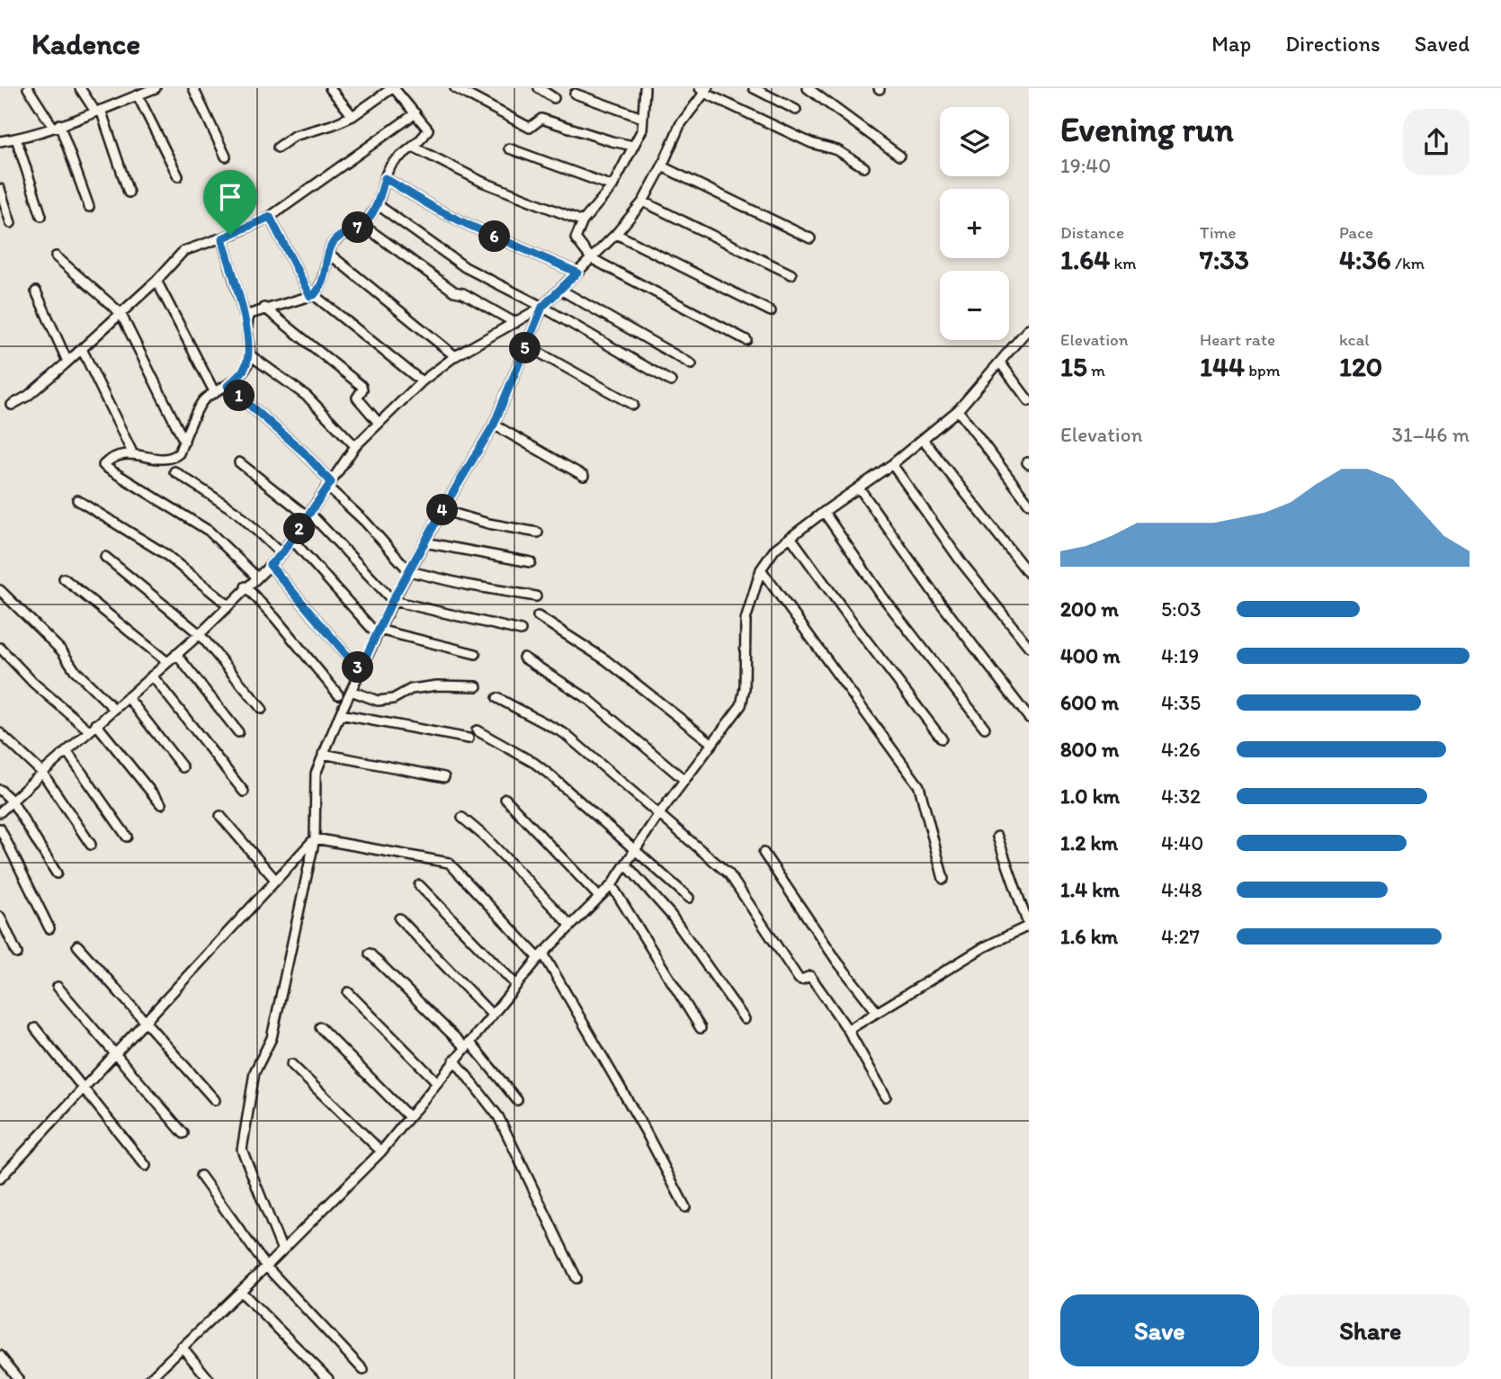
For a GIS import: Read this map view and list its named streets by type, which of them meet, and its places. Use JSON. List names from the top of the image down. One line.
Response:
{"page":{"header":"Kadence","nav":["Map","Directions","Saved"],"heading":["Evening run","19:40"],"map_buttons":["+","−"],"stats":[["Distance","1.64 km"],["Time","7:33"],["Pace","4:36 /km"],["Elevation","15 m"],["Heart rate","144 bpm"],["kcal","120"]],"pins":["7","6","5","1","4","2","3"],"chart":["Elevation","31–46 m"],"list":[{"name":"200 m","note":"5:03"},{"name":"400 m","note":"4:19"},{"name":"600 m","note":"4:35"},{"name":"800 m","note":"4:26"},{"name":"1.0 km","note":"4:32"},{"name":"1.2 km","note":"4:40"},{"name":"1.4 km","note":"4:48"},{"name":"1.6 km","note":"4:27"}],"buttons":["Save","Share"]}}
